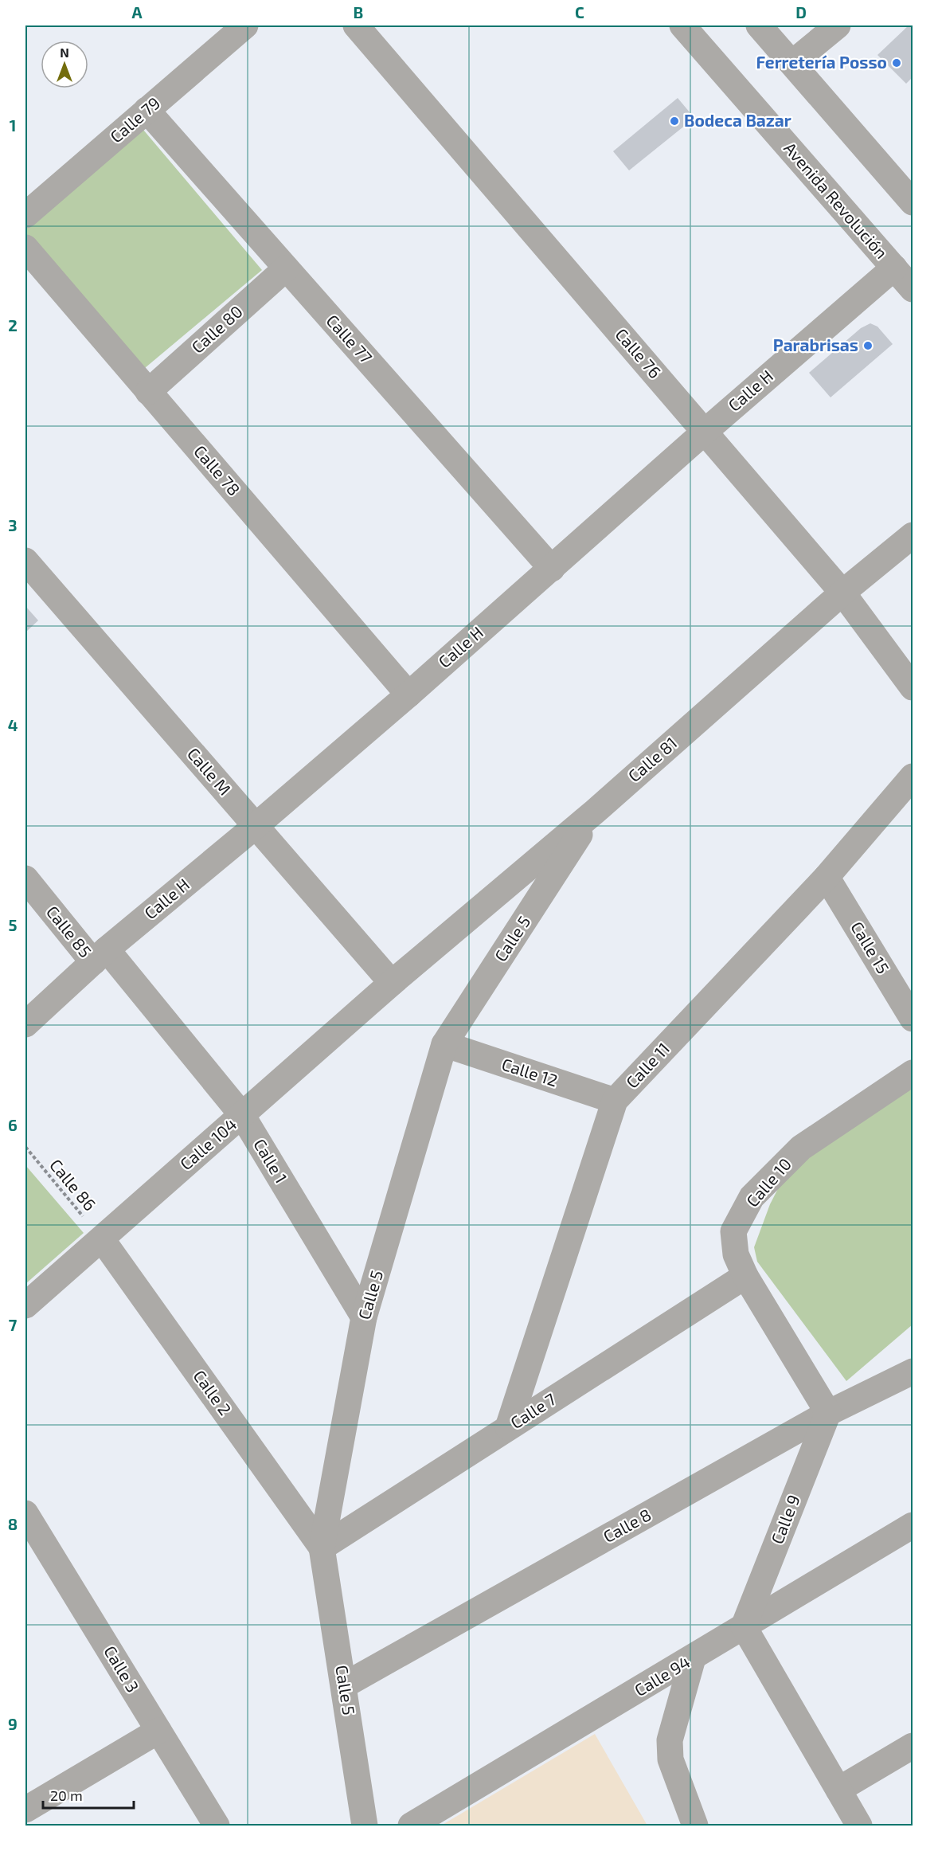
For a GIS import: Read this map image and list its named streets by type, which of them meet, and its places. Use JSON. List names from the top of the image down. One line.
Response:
{"streets":{"street":["Calle 79","Avenida Revolución","Calle 80","Calle 77","Calle 76","Calle H","Calle 78","Calle 81","Calle M","Calle 85","Calle 5","Calle 15","Calle 11","Calle 12","Calle 104","Calle 1","Calle 10","Calle 2","Calle 7","Calle 9","Calle 8","Calle 3","Calle 94"],"path":["Calle 86"]},"crossings":[["Calle 79","Calle 77"],["Avenida Revolución","Calle H"],["Calle 80","Calle 77"],["Calle 80","Calle 78"],["Calle 77","Calle H"],["Calle 76","Calle H"],["Calle 76","Calle 81"],["Calle H","Calle 78"],["Calle H","Calle M"],["Calle H","Calle 85"],["Calle H","Calle 1"],["Calle 81","Calle M"],["Calle 81","Calle 5"],["Calle 81","Calle 104"],["Calle M","Calle 104"],["Calle 85","Calle 1"],["Calle 5","Calle 12"],["Calle 5","Calle 1"],["Calle 5","Calle 2"],["Calle 5","Calle 7"],["Calle 5","Calle 8"],["Calle 15","Calle 11"],["Calle 11","Calle 12"],["Calle 11","Calle 7"],["Calle 104","Calle 1"],["Calle 104","Calle 86"],["Calle 104","Calle 2"],["Calle 10","Calle 7"],["Calle 10","Calle 9"],["Calle 10","Calle 8"],["Calle 86","Calle 2"],["Calle 2","Calle 7"],["Calle 9","Calle 8"],["Calle 9","Calle 94"]],"places":["Ferretería Posso","Bodeca Bazar","Parabrisas"],"scale_bar":"20 m","north":"top","grid":{"columns":["A","B","C","D"],"rows":["1","2","3","4","5","6","7","8","9"]}}
